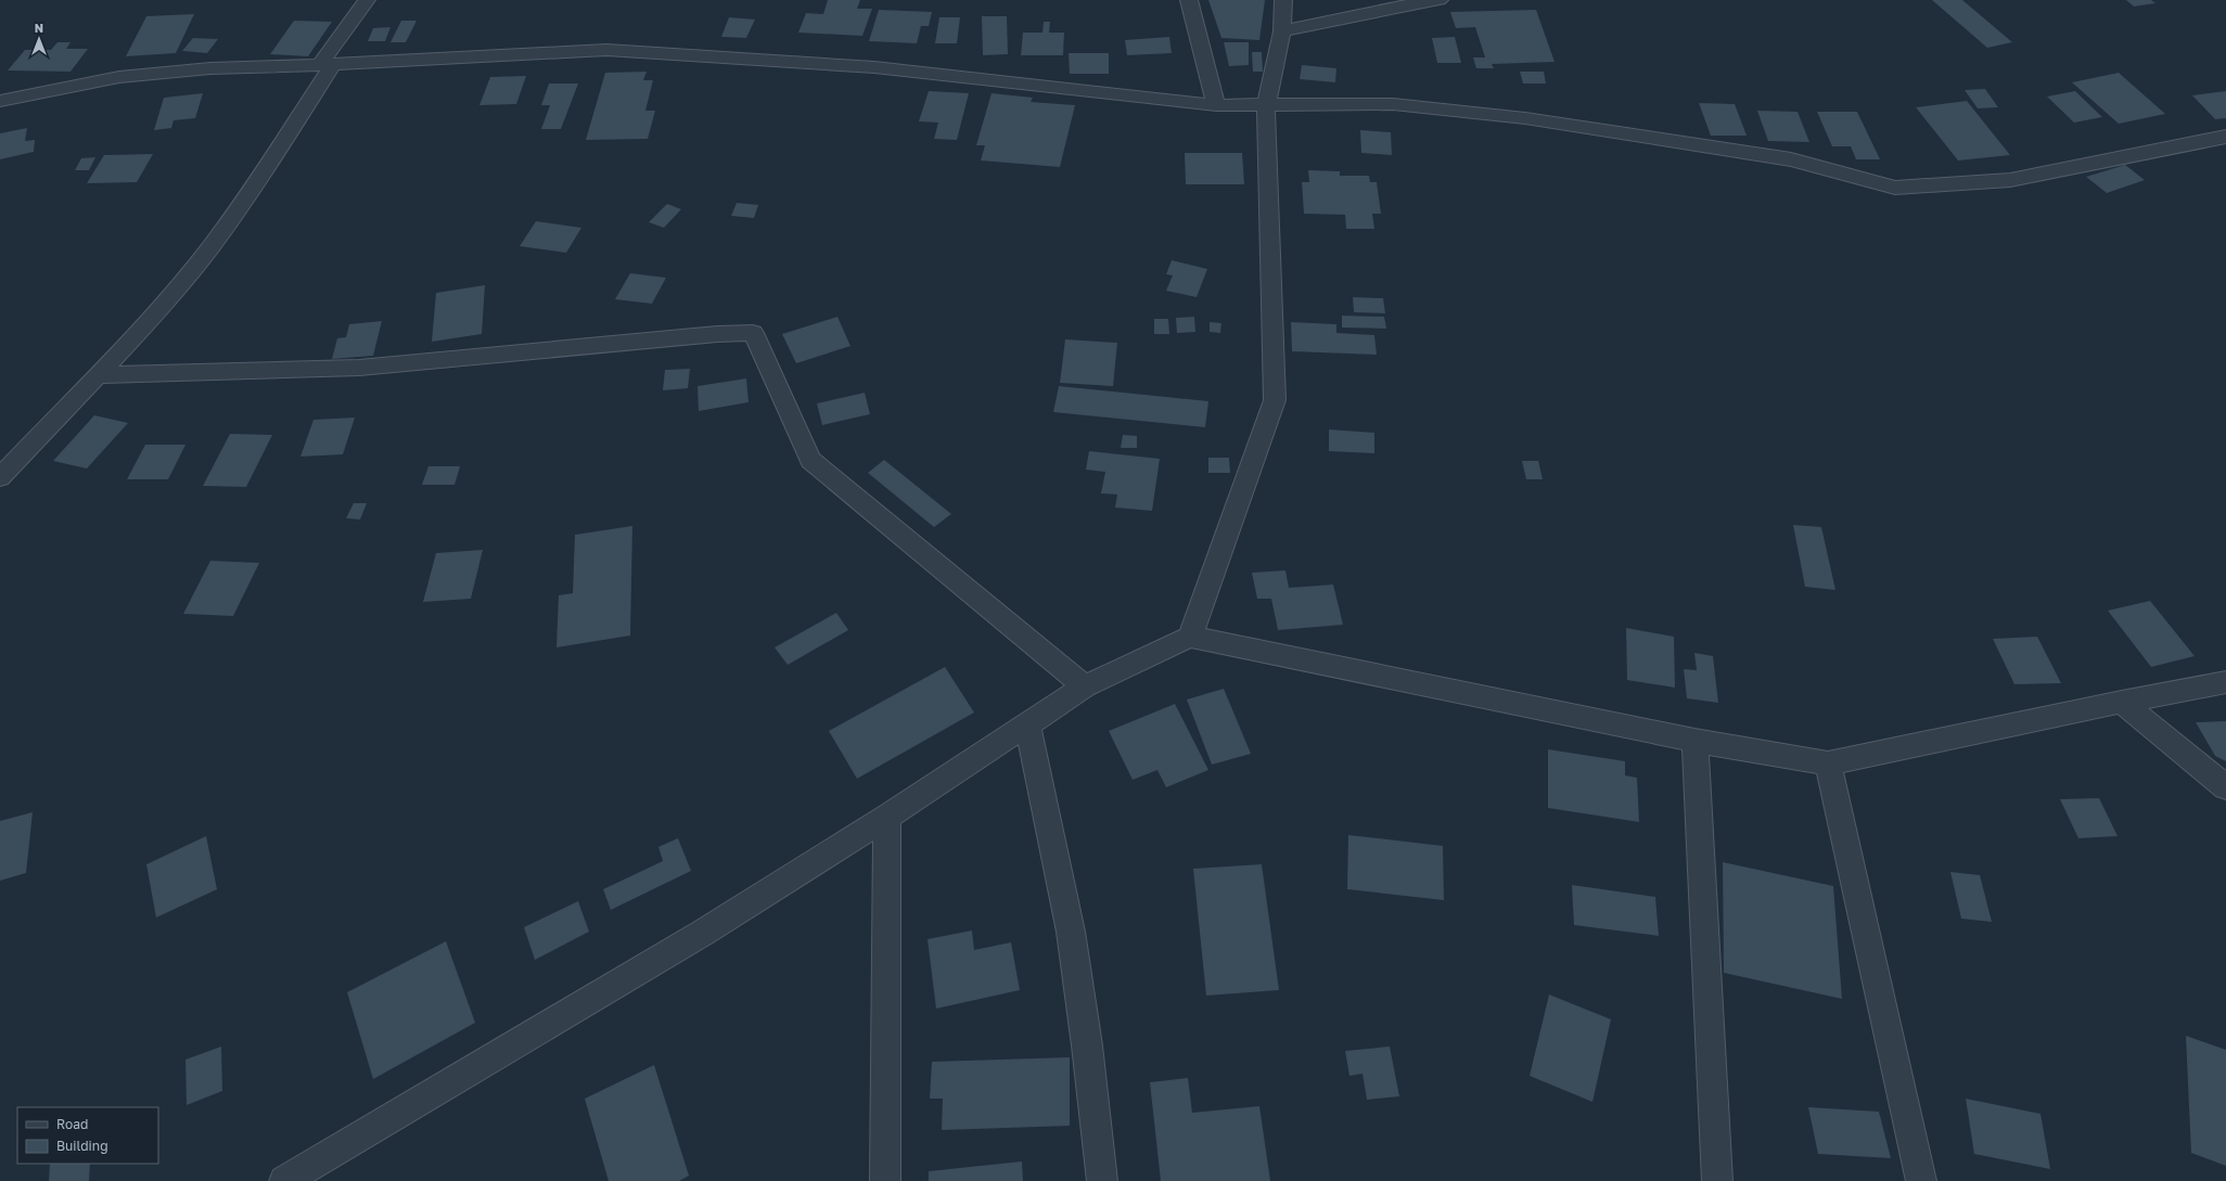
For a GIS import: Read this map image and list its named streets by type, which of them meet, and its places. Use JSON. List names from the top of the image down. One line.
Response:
{"legend":["Road","Building"],"north":"top"}
